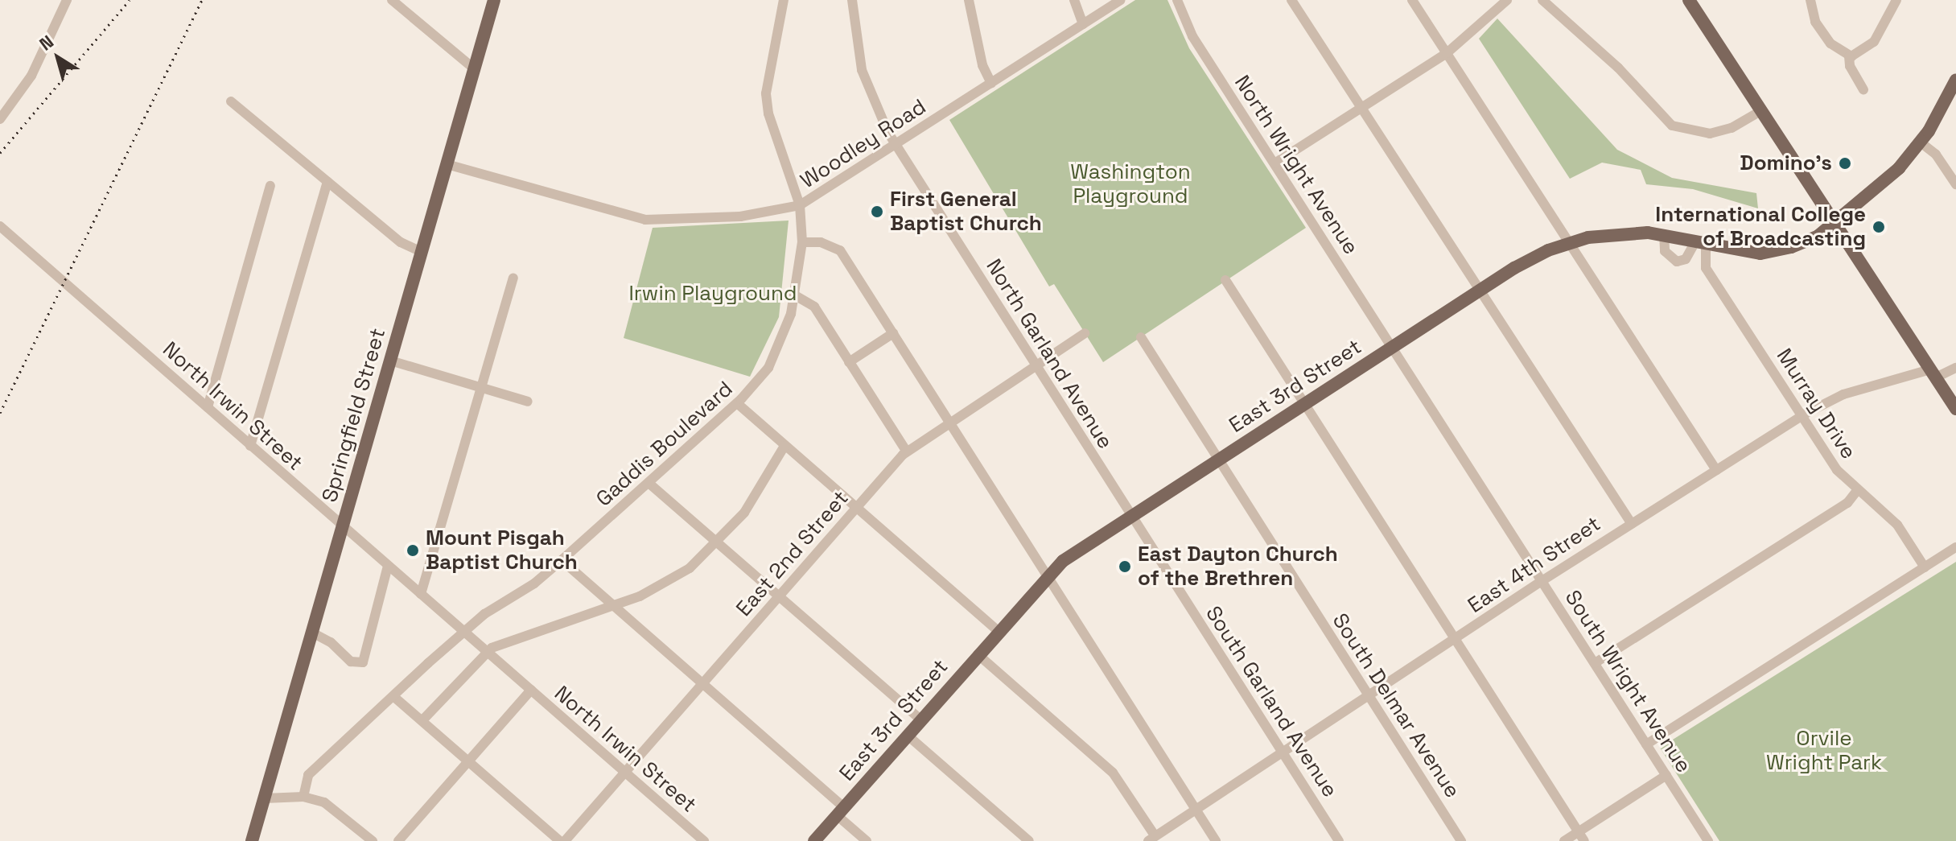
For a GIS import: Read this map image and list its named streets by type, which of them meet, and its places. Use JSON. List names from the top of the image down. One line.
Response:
{"streets":{"main road":["East 3rd Street","Springfield Street"],"street":["Woodley Road","North Wright Avenue","North Garland Avenue","Murray Drive","North Irwin Street","Gaddis Boulevard","East 2nd Street","East 4th Street","South Wright Avenue","South Garland Avenue","South Delmar Avenue"]},"crossings":[["Woodley Road","North Garland Avenue"],["Woodley Road","Springfield Street"],["Woodley Road","Gaddis Boulevard"],["North Wright Avenue","East 3rd Street"],["North Wright Avenue","South Wright Avenue"],["North Garland Avenue","East 3rd Street"],["North Garland Avenue","East 2nd Street"],["North Garland Avenue","South Garland Avenue"],["East 3rd Street","Murray Drive"],["East 3rd Street","South Wright Avenue"],["East 3rd Street","South Garland Avenue"],["East 3rd Street","South Delmar Avenue"],["Murray Drive","East 4th Street"],["North Irwin Street","Springfield Street"],["North Irwin Street","Gaddis Boulevard"],["North Irwin Street","East 2nd Street"],["East 4th Street","South Wright Avenue"],["East 4th Street","South Garland Avenue"],["East 4th Street","South Delmar Avenue"]],"parks":["Washington Playground","Irwin Playground","Orvile Wright Park"],"places":["Domino's","First General Baptist Church","International College of Broadcasting","Mount Pisgah Baptist Church","East Dayton Church of the Brethren"],"north":"top left"}
